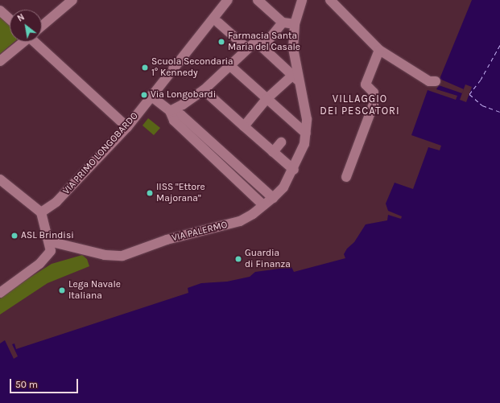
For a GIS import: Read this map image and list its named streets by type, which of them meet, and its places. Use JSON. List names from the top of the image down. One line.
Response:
{"streets":{"street":["VIA PRIMO LONGOBARDO","VIA PALERMO"]},"districts":["VILLAGGIO DEI PESCATORI"],"places":["Farmacia Santa Maria del Casale","Scuola Secondaria 1° Kennedy","Via Longobardi","IISS \"Ettore Majorana\"","ASL Brindisi","Guardia di Finanza","Lega Navale Italiana"],"scale_bar":"50 m","north":"top left"}
